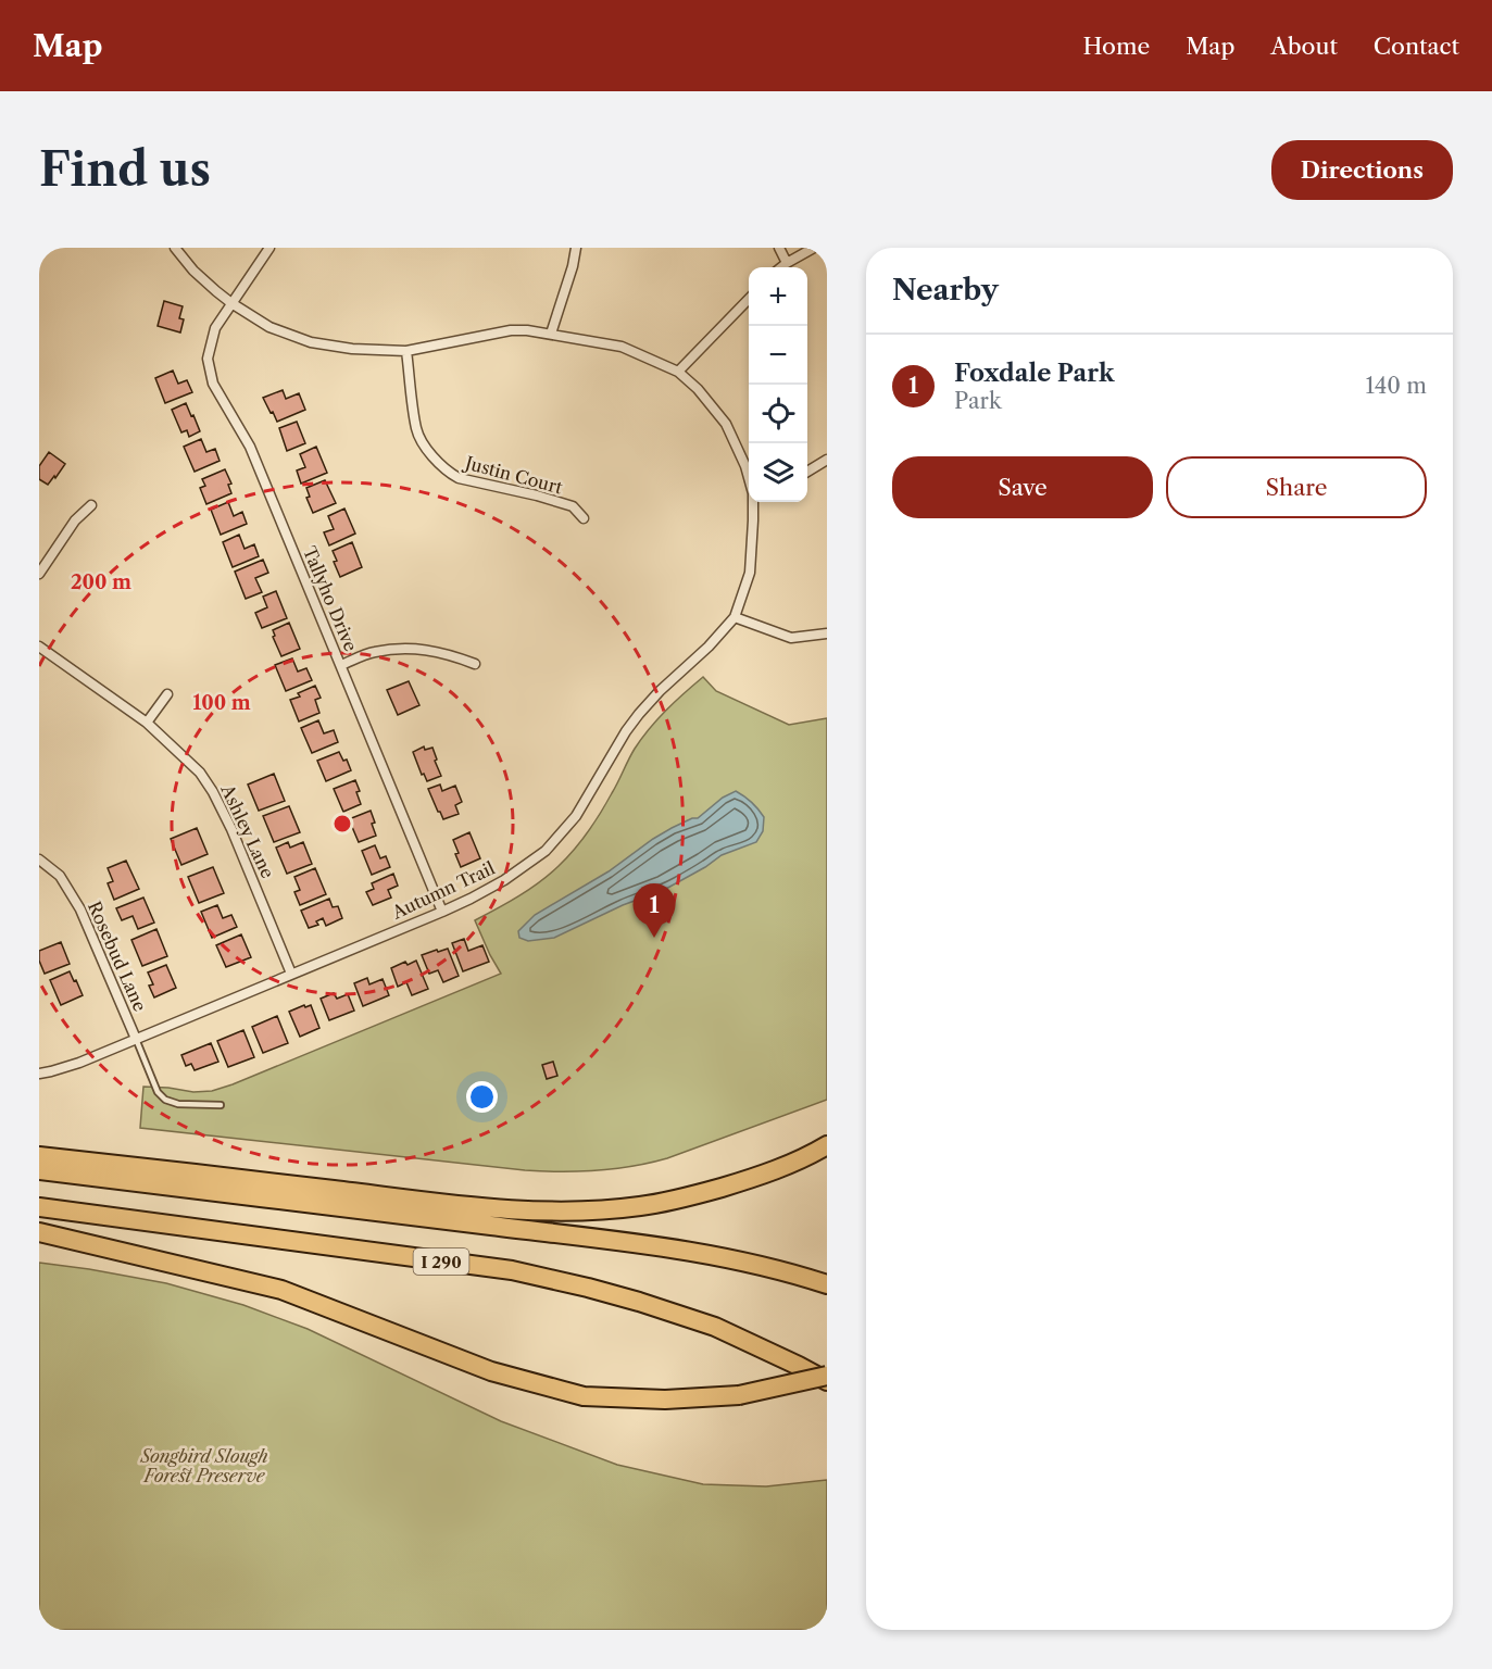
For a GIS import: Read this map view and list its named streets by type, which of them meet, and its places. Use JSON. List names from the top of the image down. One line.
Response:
{"streets":{"highway":["I 290"],"street":["Justin Court","Tallyho Drive","Ashley Lane","Autumn Trail","Rosebud Lane"]},"crossings":[["Justin Court","Autumn Trail"],["Tallyho Drive","Autumn Trail"],["Ashley Lane","Autumn Trail"],["Autumn Trail","Rosebud Lane"]],"parks":["Songbird Slough Forest Preserve"],"page":{"header":"Map","nav":["Home","Map","About","Contact"],"buttons":["Directions",["Save","Share"]],"title":"Find us","heading":"Nearby","map_buttons":["+","−"],"list":[{"mark":"1","name":"Foxdale Park","note":"Park","value":"140 m"}],"pins":"1"},"rings":["200 m","100 m"]}
